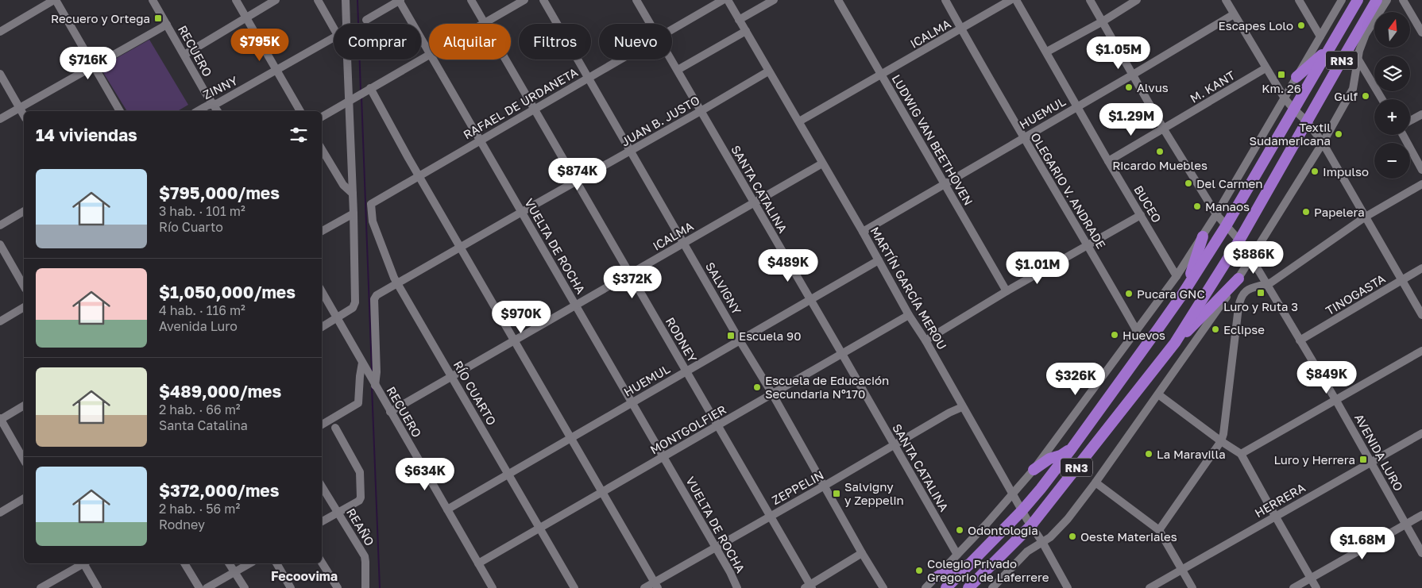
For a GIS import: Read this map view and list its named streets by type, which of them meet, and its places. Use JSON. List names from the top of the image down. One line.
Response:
{"streets":{"highway":["RN3"],"street":["ICALMA","RECUERO","M. KANT","ZINNY","RAFAEL DE URDANETA","HUEMUL","JUAN B. JUSTO","LUDWIG VAN BEETHOVEN","SANTA CATALINA","OLEGARIO V. ANDRADE","BUCEO","VUELTA DE ROCHA","SALVIGNY","MARTÍN GARCÍA MEROU","TINOGASTA","RODNEY","RÍO CUARTO","MONTGOLFIER","AVENIDA LURO","ZEPPELIN","HERRERA","REAÑO"]},"crossings":[["ICALMA","RECUERO"],["ICALMA","LUDWIG VAN BEETHOVEN"],["ICALMA","SANTA CATALINA"],["ICALMA","OLEGARIO V. ANDRADE"],["ICALMA","VUELTA DE ROCHA"],["ICALMA","SALVIGNY"],["ICALMA","MARTÍN GARCÍA MEROU"],["ICALMA","RODNEY"],["ICALMA","RÍO CUARTO"],["RECUERO","ZINNY"],["RECUERO","HUEMUL"],["RECUERO","JUAN B. JUSTO"],["RECUERO","MONTGOLFIER"],["RN3","MARTÍN GARCÍA MEROU"],["RN3","AVENIDA LURO"],["M. KANT","BUCEO"],["M. KANT","AVENIDA LURO"],["RAFAEL DE URDANETA","VUELTA DE ROCHA"],["RAFAEL DE URDANETA","SALVIGNY"],["RAFAEL DE URDANETA","RODNEY"],["RAFAEL DE URDANETA","RÍO CUARTO"],["HUEMUL","LUDWIG VAN BEETHOVEN"],["HUEMUL","SANTA CATALINA"],["HUEMUL","OLEGARIO V. ANDRADE"],["HUEMUL","BUCEO"],["HUEMUL","VUELTA DE ROCHA"],["HUEMUL","SALVIGNY"],["HUEMUL","MARTÍN GARCÍA MEROU"],["HUEMUL","RODNEY"],["HUEMUL","RÍO CUARTO"],["HUEMUL","AVENIDA LURO"],["JUAN B. JUSTO","SANTA CATALINA"],["JUAN B. JUSTO","VUELTA DE ROCHA"],["JUAN B. JUSTO","SALVIGNY"],["JUAN B. JUSTO","MARTÍN GARCÍA MEROU"],["JUAN B. JUSTO","RODNEY"],["JUAN B. JUSTO","RÍO CUARTO"],["SANTA CATALINA","MONTGOLFIER"],["SANTA CATALINA","ZEPPELIN"],["VUELTA DE ROCHA","MONTGOLFIER"],["VUELTA DE ROCHA","ZEPPELIN"],["SALVIGNY","MONTGOLFIER"],["SALVIGNY","ZEPPELIN"],["MARTÍN GARCÍA MEROU","MONTGOLFIER"],["MARTÍN GARCÍA MEROU","ZEPPELIN"],["TINOGASTA","AVENIDA LURO"],["RODNEY","MONTGOLFIER"],["RODNEY","ZEPPELIN"],["RÍO CUARTO","MONTGOLFIER"],["AVENIDA LURO","HERRERA"]],"districts":["Fecoovima"],"places":{"transit":["Recuero y Ortega","Km. 26","Luro y Ruta 3","Escuela 90","Luro y Herrera","Salvigny y Zeppelin"],"other":["Escapes Lolo","Alvus","Gulf","Textil Sudamericana","Ricardo Muebles","Impulso","Del Carmen","Manaos","Papelera","Pucara GNC","Eclipse","Huevos","Escuela de Educación Secundaria Nº170","La Maravilla","Odontologia","Oeste Materiales","Colegio Privado Gregorio de Laferrere"]},"north":"top","page":{"map_buttons":["+","−"],"chip":["Comprar","Alquilar","Filtros","Nuevo"],"price":["$795K","$1.05M","$716K","$1.29M","$874K","$886K","$489K","$1.01M","$372K","$970K","$849K","$326K","$634K","$1.68M"],"heading":"14 viviendas","list":[{"name":"$795,000/mes","note":"3 hab. · 101 m² · Río Cuarto"},{"name":"$1,050,000/mes","note":"4 hab. · 116 m² · Avenida Luro"},{"name":"$489,000/mes","note":"2 hab. · 66 m² · Santa Catalina"},{"name":"$372,000/mes","note":"2 hab. · 56 m² · Rodney"}]}}
